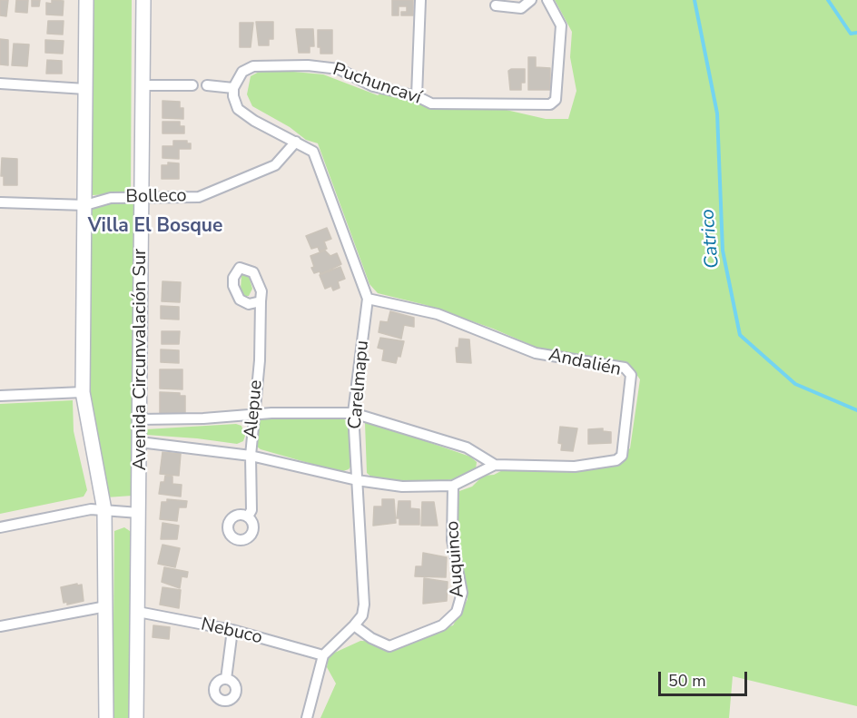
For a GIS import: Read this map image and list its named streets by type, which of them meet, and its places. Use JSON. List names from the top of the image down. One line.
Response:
{"streets":{"main road":["Avenida Circunvalación Sur"],"street":["Puchuncaví","Bolleco","Andalién","Carelmapu","Alepue","Auquinco","Nebuco"]},"crossings":[["Puchuncaví","Carelmapu"],["Bolleco","Avenida Circunvalación Sur"],["Bolleco","Carelmapu"],["Avenida Circunvalación Sur","Andalién"],["Avenida Circunvalación Sur","Nebuco"],["Andalién","Carelmapu"],["Andalién","Alepue"],["Andalién","Auquinco"],["Carelmapu","Auquinco"],["Carelmapu","Nebuco"]],"districts":["Villa El Bosque"],"water":["Catrico"],"scale_bar":"50 m"}
